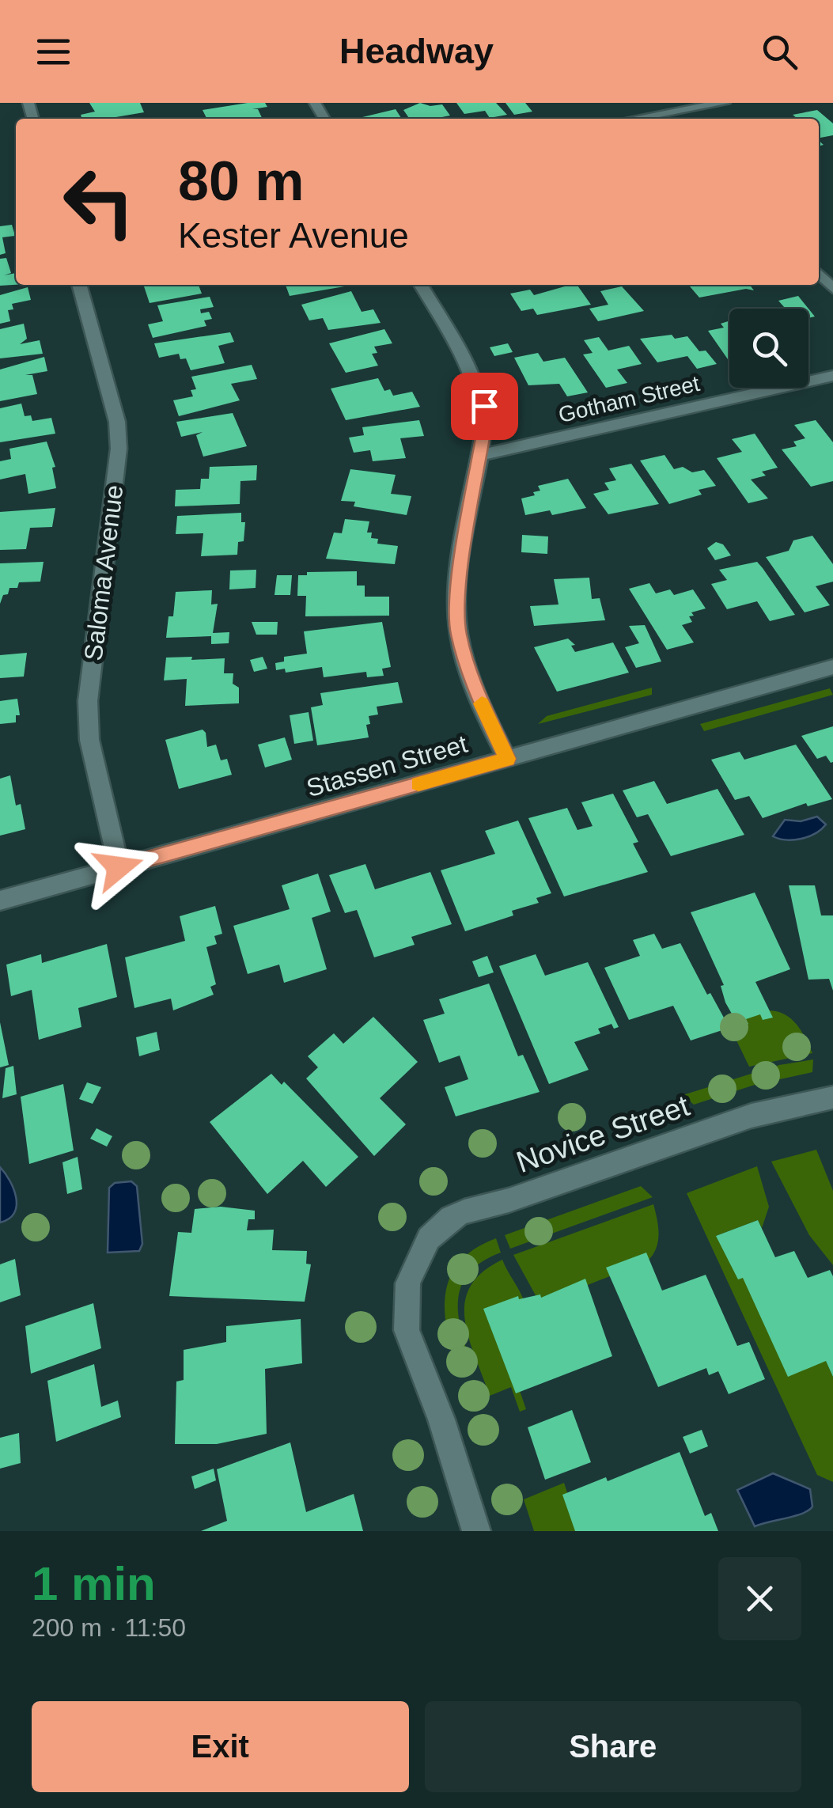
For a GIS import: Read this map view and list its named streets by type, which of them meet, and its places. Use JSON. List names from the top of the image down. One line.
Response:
{"streets":{"street":["Gotham Street","Saloma Avenue","Stassen Street","Novice Street"]},"crossings":[["Saloma Avenue","Stassen Street"]],"page":{"header":"Headway","turn":["80 m","Kester Avenue"],"heading":["1 min","200 m · 11:50"],"buttons":["Exit","Share"]}}
